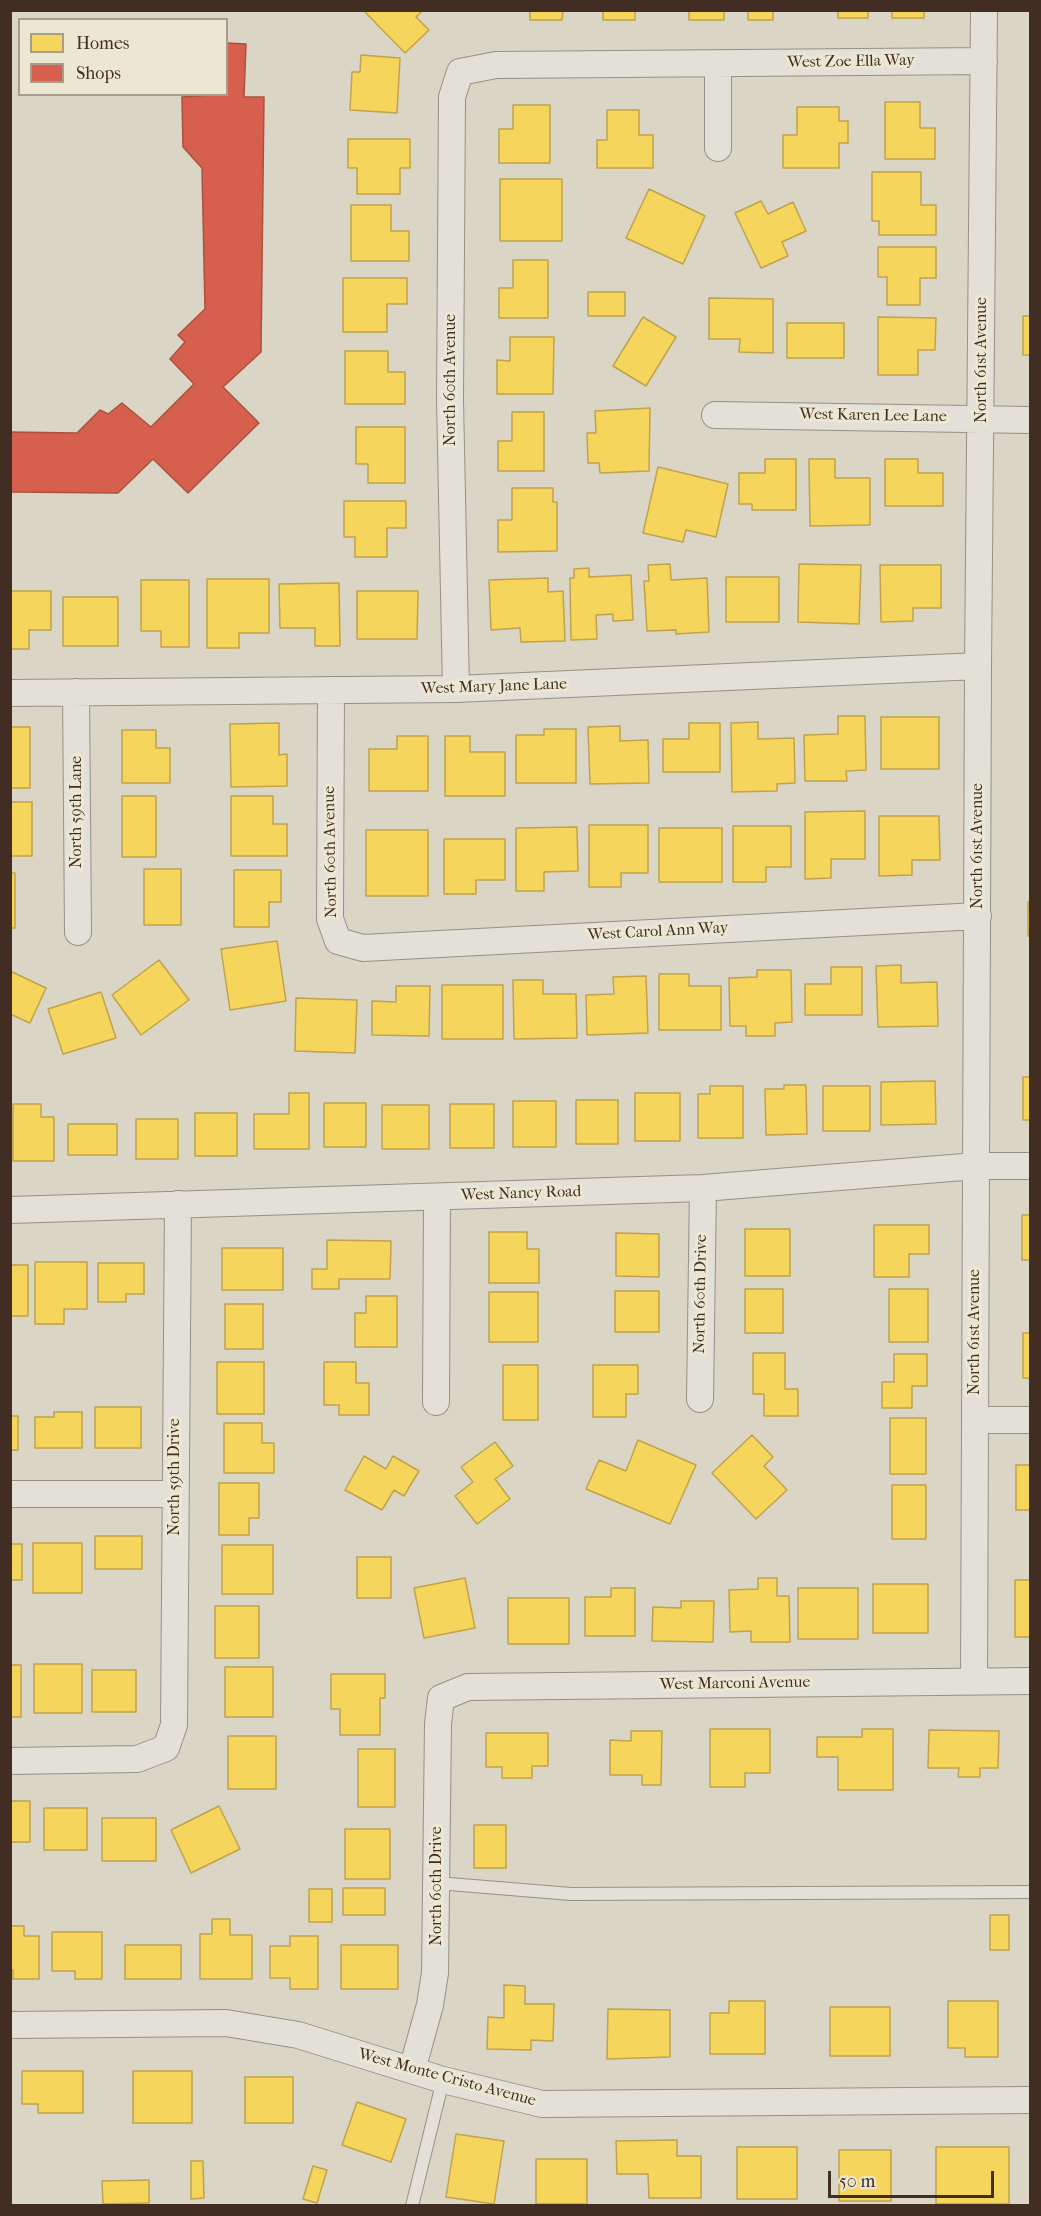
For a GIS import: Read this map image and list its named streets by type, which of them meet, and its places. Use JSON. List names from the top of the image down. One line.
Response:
{"streets":{"street":["West Zoe Ella Way","North 61st Avenue","North 60th Avenue","West Karen Lee Lane","West Mary Jane Lane","North 59th Lane","West Carol Ann Way","West Nancy Road","North 60th Drive","North 59th Drive","West Marconi Avenue","West Monte Cristo Avenue"]},"crossings":[["West Zoe Ella Way","North 61st Avenue"],["West Zoe Ella Way","North 60th Avenue"],["North 61st Avenue","West Karen Lee Lane"],["North 61st Avenue","West Mary Jane Lane"],["North 61st Avenue","West Carol Ann Way"],["North 61st Avenue","West Nancy Road"],["North 61st Avenue","West Marconi Avenue"],["North 60th Avenue","West Mary Jane Lane"],["North 60th Avenue","West Carol Ann Way"],["West Mary Jane Lane","North 59th Lane"],["West Nancy Road","North 60th Drive"],["West Nancy Road","North 59th Drive"],["North 60th Drive","West Marconi Avenue"],["North 60th Drive","West Monte Cristo Avenue"]],"legend":["Homes","Shops"],"scale_bar":"50 m"}
